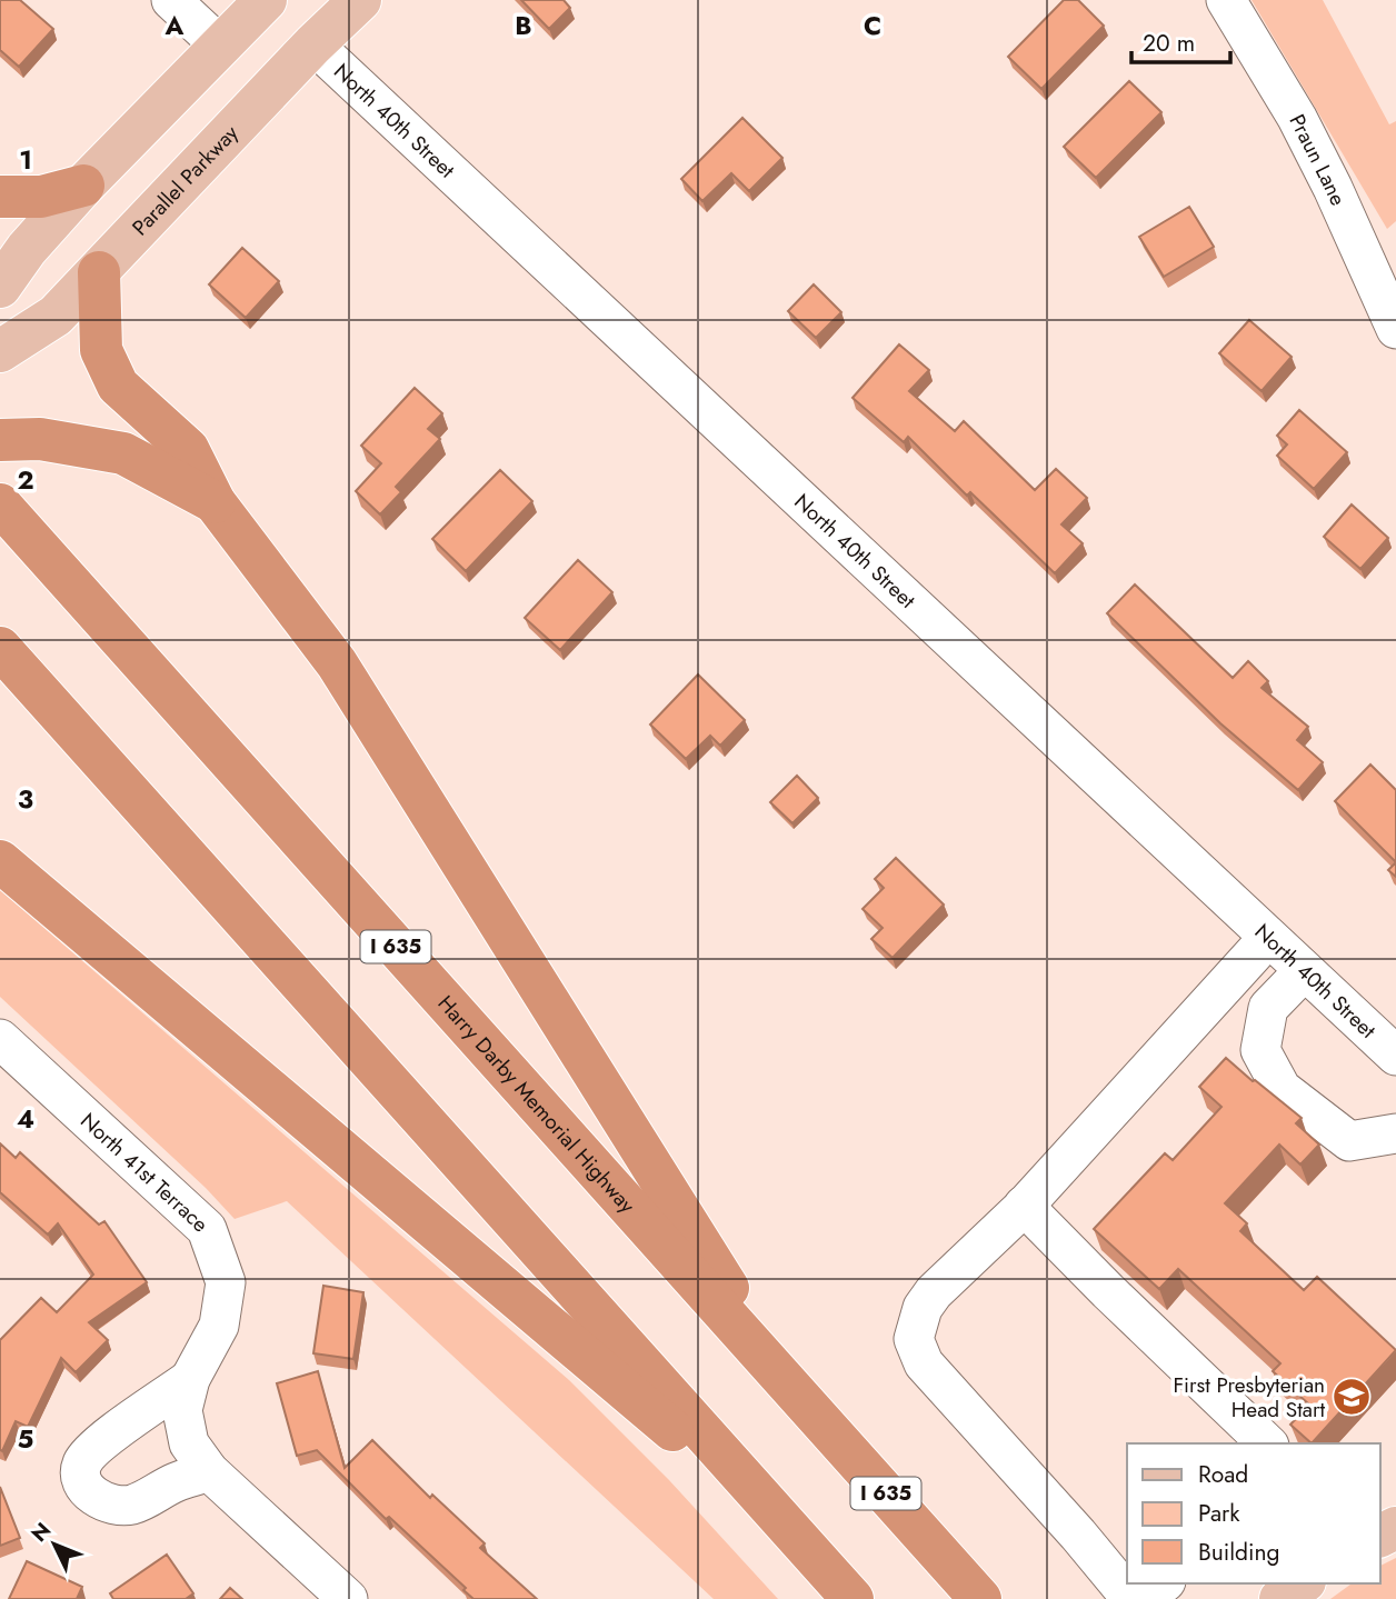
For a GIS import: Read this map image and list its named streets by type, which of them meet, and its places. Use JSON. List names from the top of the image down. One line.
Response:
{"streets":{"highway":["I 635","Harry Darby Memorial Highway"],"main road":["Parallel Parkway"],"street":["North 40th Street","Praun Lane","North 41st Terrace"]},"crossings":[["North 40th Street","Parallel Parkway"]],"places":{"school or university":["First Presbyterian Head Start"]},"legend":["Road","Park","Building"],"scale_bar":"20 m","north":"top left","grid":{"columns":["A","B","C"],"rows":["1","2","3","4","5"]}}
